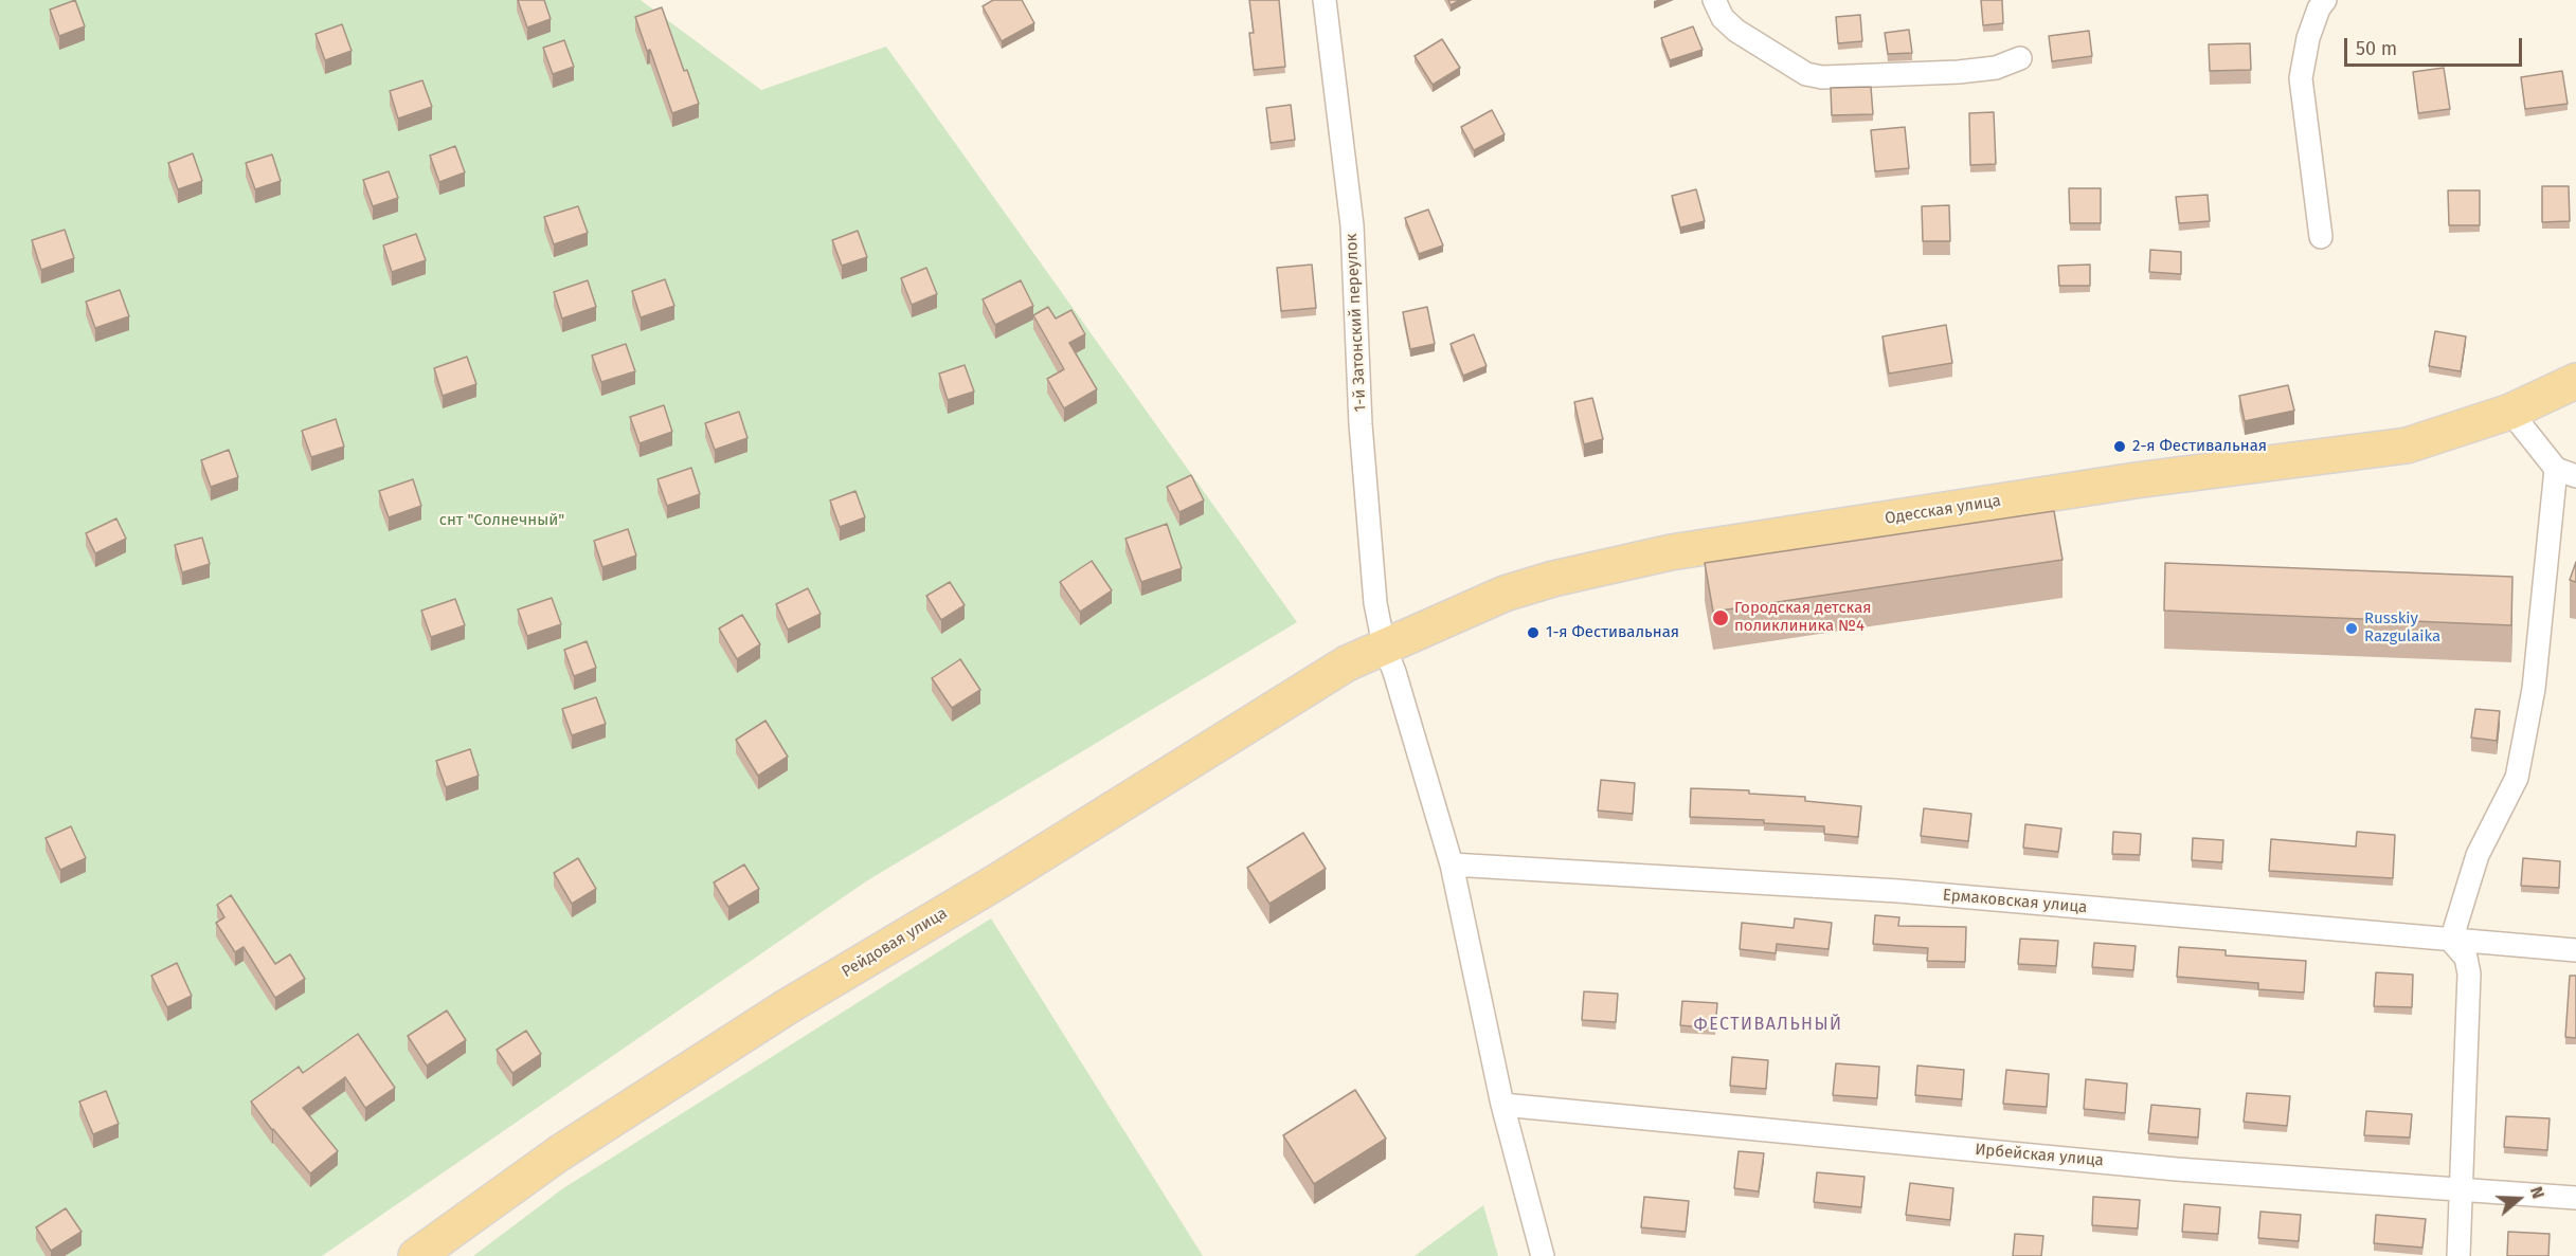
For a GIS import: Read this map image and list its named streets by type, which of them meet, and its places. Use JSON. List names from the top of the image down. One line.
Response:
{"streets":{"main road":["Одесская улица","Рейдовая улица"],"street":["1-й Затонский переулок","Ермаковская улица","Ирбейская улица"]},"crossings":[["1-й Затонский переулок","Одесская улица"],["1-й Затонский переулок","Ермаковская улица"],["1-й Затонский переулок","Рейдовая улица"],["1-й Затонский переулок","Ирбейская улица"],["Одесская улица","Рейдовая улица"]],"districts":["ФЕСТИВАЛЬНЫЙ"],"parks":["снт \"Солнечный\""],"places":["2-я Фестивальная","Городская детская поликлиника №4","Russkiy Razgulaika","1-я Фестивальная"],"scale_bar":"50 m","north":"right"}
